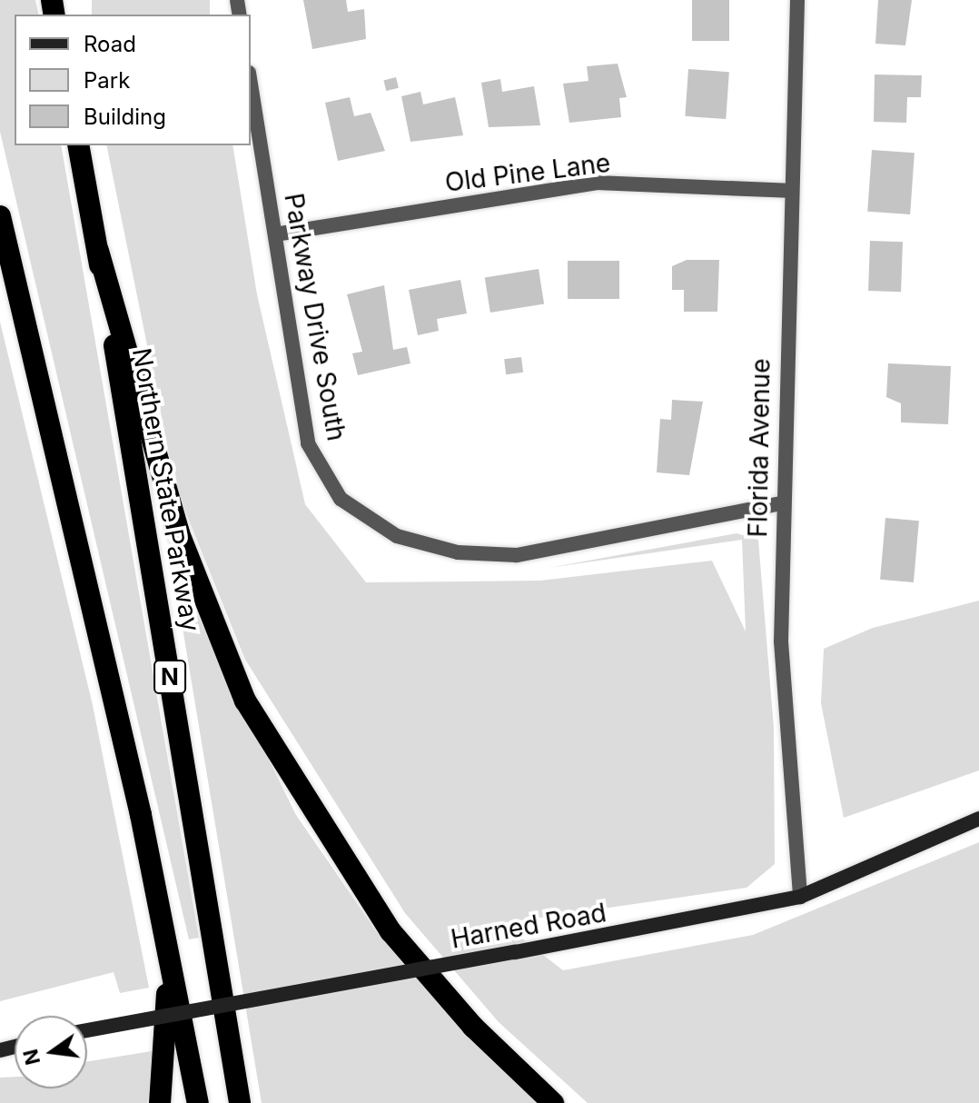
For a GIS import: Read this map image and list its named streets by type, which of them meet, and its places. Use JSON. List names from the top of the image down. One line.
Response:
{"streets":{"highway":["Northern State Parkway","N"],"main road":["Harned Road"],"street":["Old Pine Lane","Parkway Drive South","Florida Avenue"]},"crossings":[["Old Pine Lane","Parkway Drive South"],["Old Pine Lane","Florida Avenue"],["Parkway Drive South","Florida Avenue"],["Florida Avenue","Harned Road"]],"legend":["Road","Park","Building"],"north":"left"}
